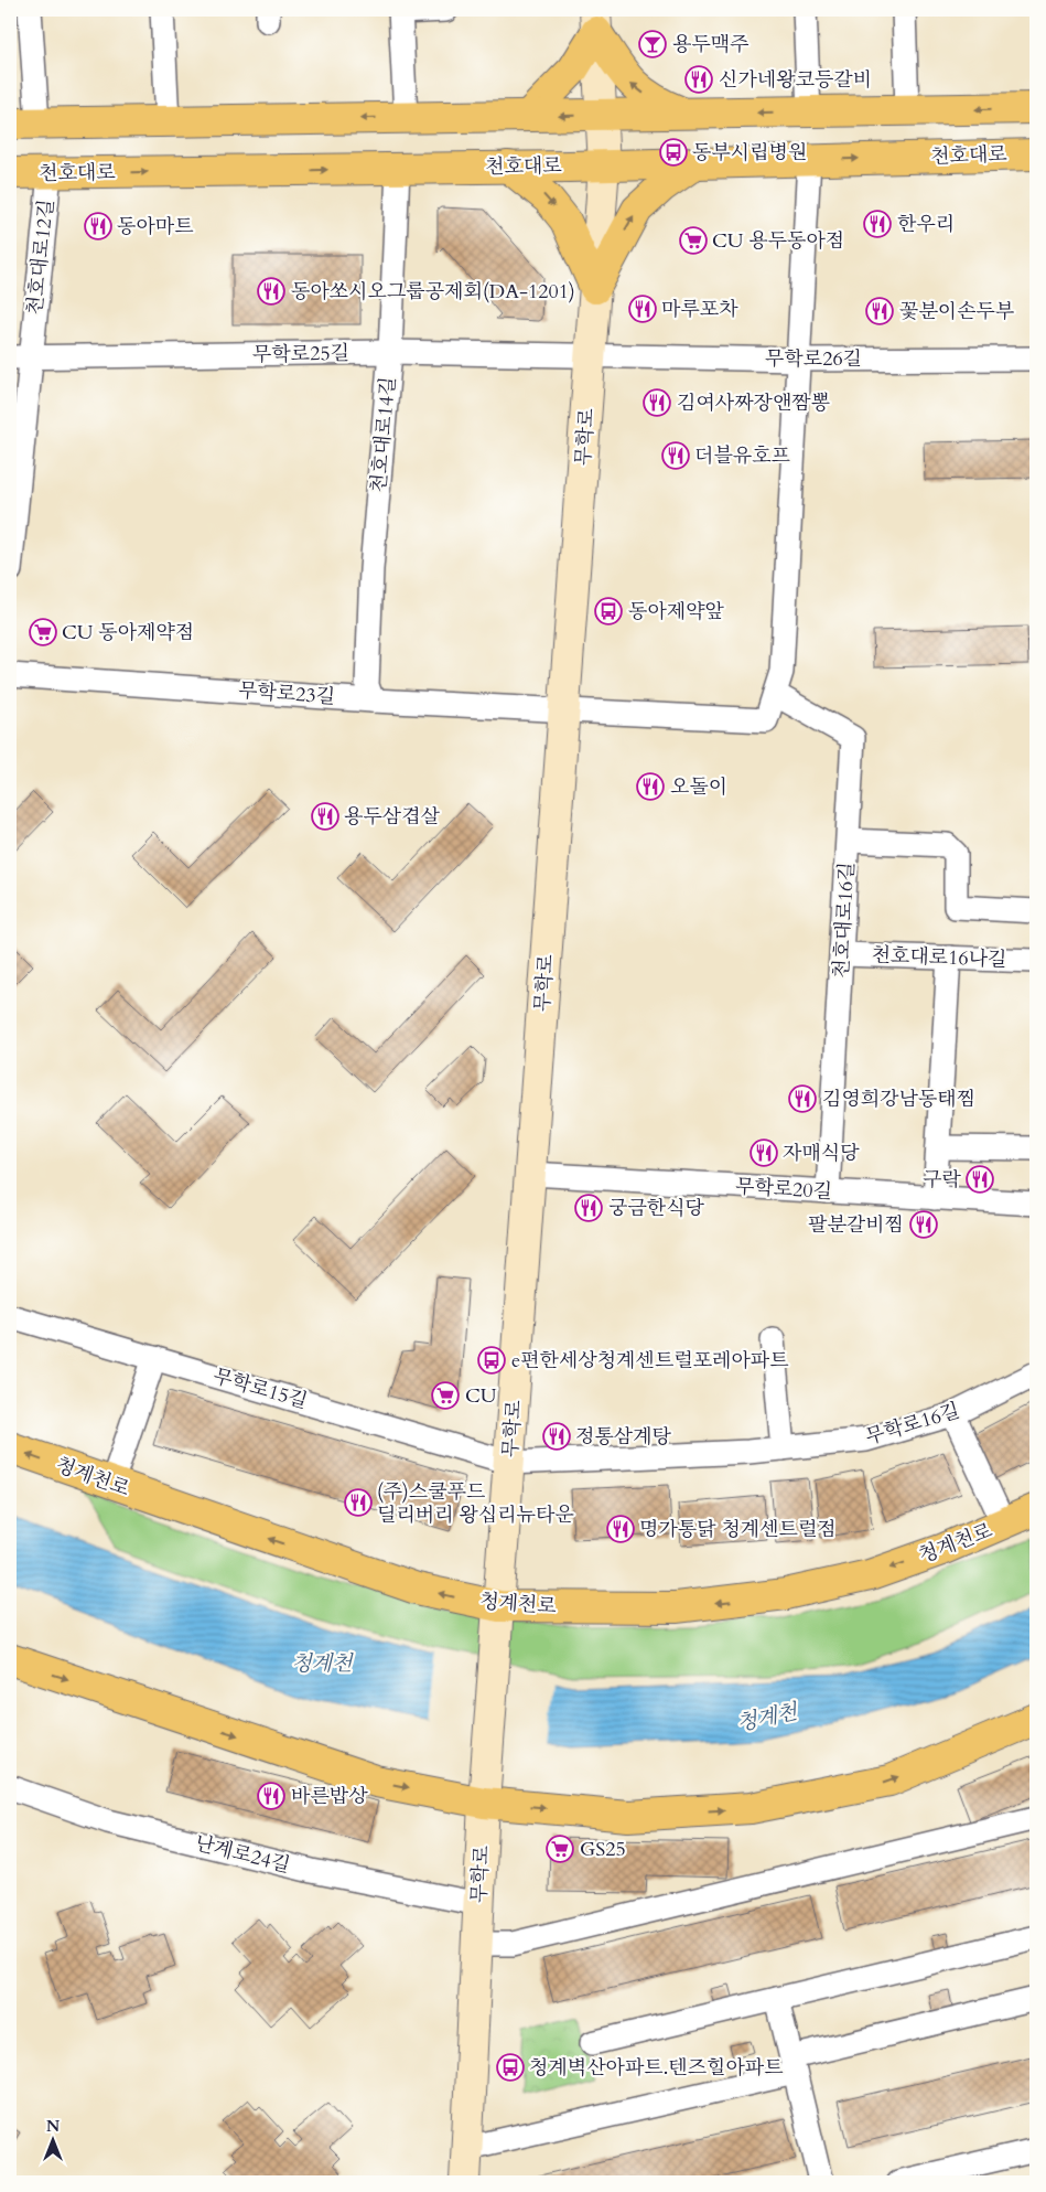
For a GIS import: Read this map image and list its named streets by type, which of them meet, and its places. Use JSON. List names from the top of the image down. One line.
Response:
{"streets":{"main road":["천호대로","무학로","청계천로"],"street":["천호대로12길","무학로25길","무학로26길","천호대로14길","무학로23길","천호대로16길","천호대로16나길","무학로20길","무학로15길","무학로16길","난계로24길"]},"crossings":[["천호대로","천호대로12길"],["천호대로","천호대로14길"],["천호대로","무학로"],["천호대로12길","무학로25길"],["무학로25길","무학로26길"],["무학로25길","천호대로14길"],["무학로25길","무학로"],["무학로26길","무학로"],["천호대로14길","무학로23길"],["무학로","무학로23길"],["무학로","무학로20길"],["무학로","무학로15길"],["무학로","무학로16길"],["무학로","청계천로"],["무학로","난계로24길"],["천호대로16길","천호대로16나길"],["천호대로16길","무학로20길"],["무학로15길","무학로16길"]],"water":["청계천"],"places":{"bar":["용두맥주"],"restaurant":["신가네왕코등갈비","한우리","동아마트","동아쏘시오그룹공제회(DA-1201)","마루포차","꽃분이손두부","김여사짜장앤짬뽕","더블유호프","오돌이","용두삼겹살","김영희강남동태찜","자매식당","구락","궁금한식당","팔분갈비찜","정통삼계탕","(주)스쿨푸드 딜리버리 왕십리뉴타운","명가통닭 청계센트럴점","바른밥상"],"bus stop":["동부시립병원","동아제약앞","e편한세상청계센트럴포레아파트","청계벽산아파트.텐즈힐아파트"],"supermarket":["CU 용두동아점","CU 동아제약점","CU","GS25"]},"north":"top"}
